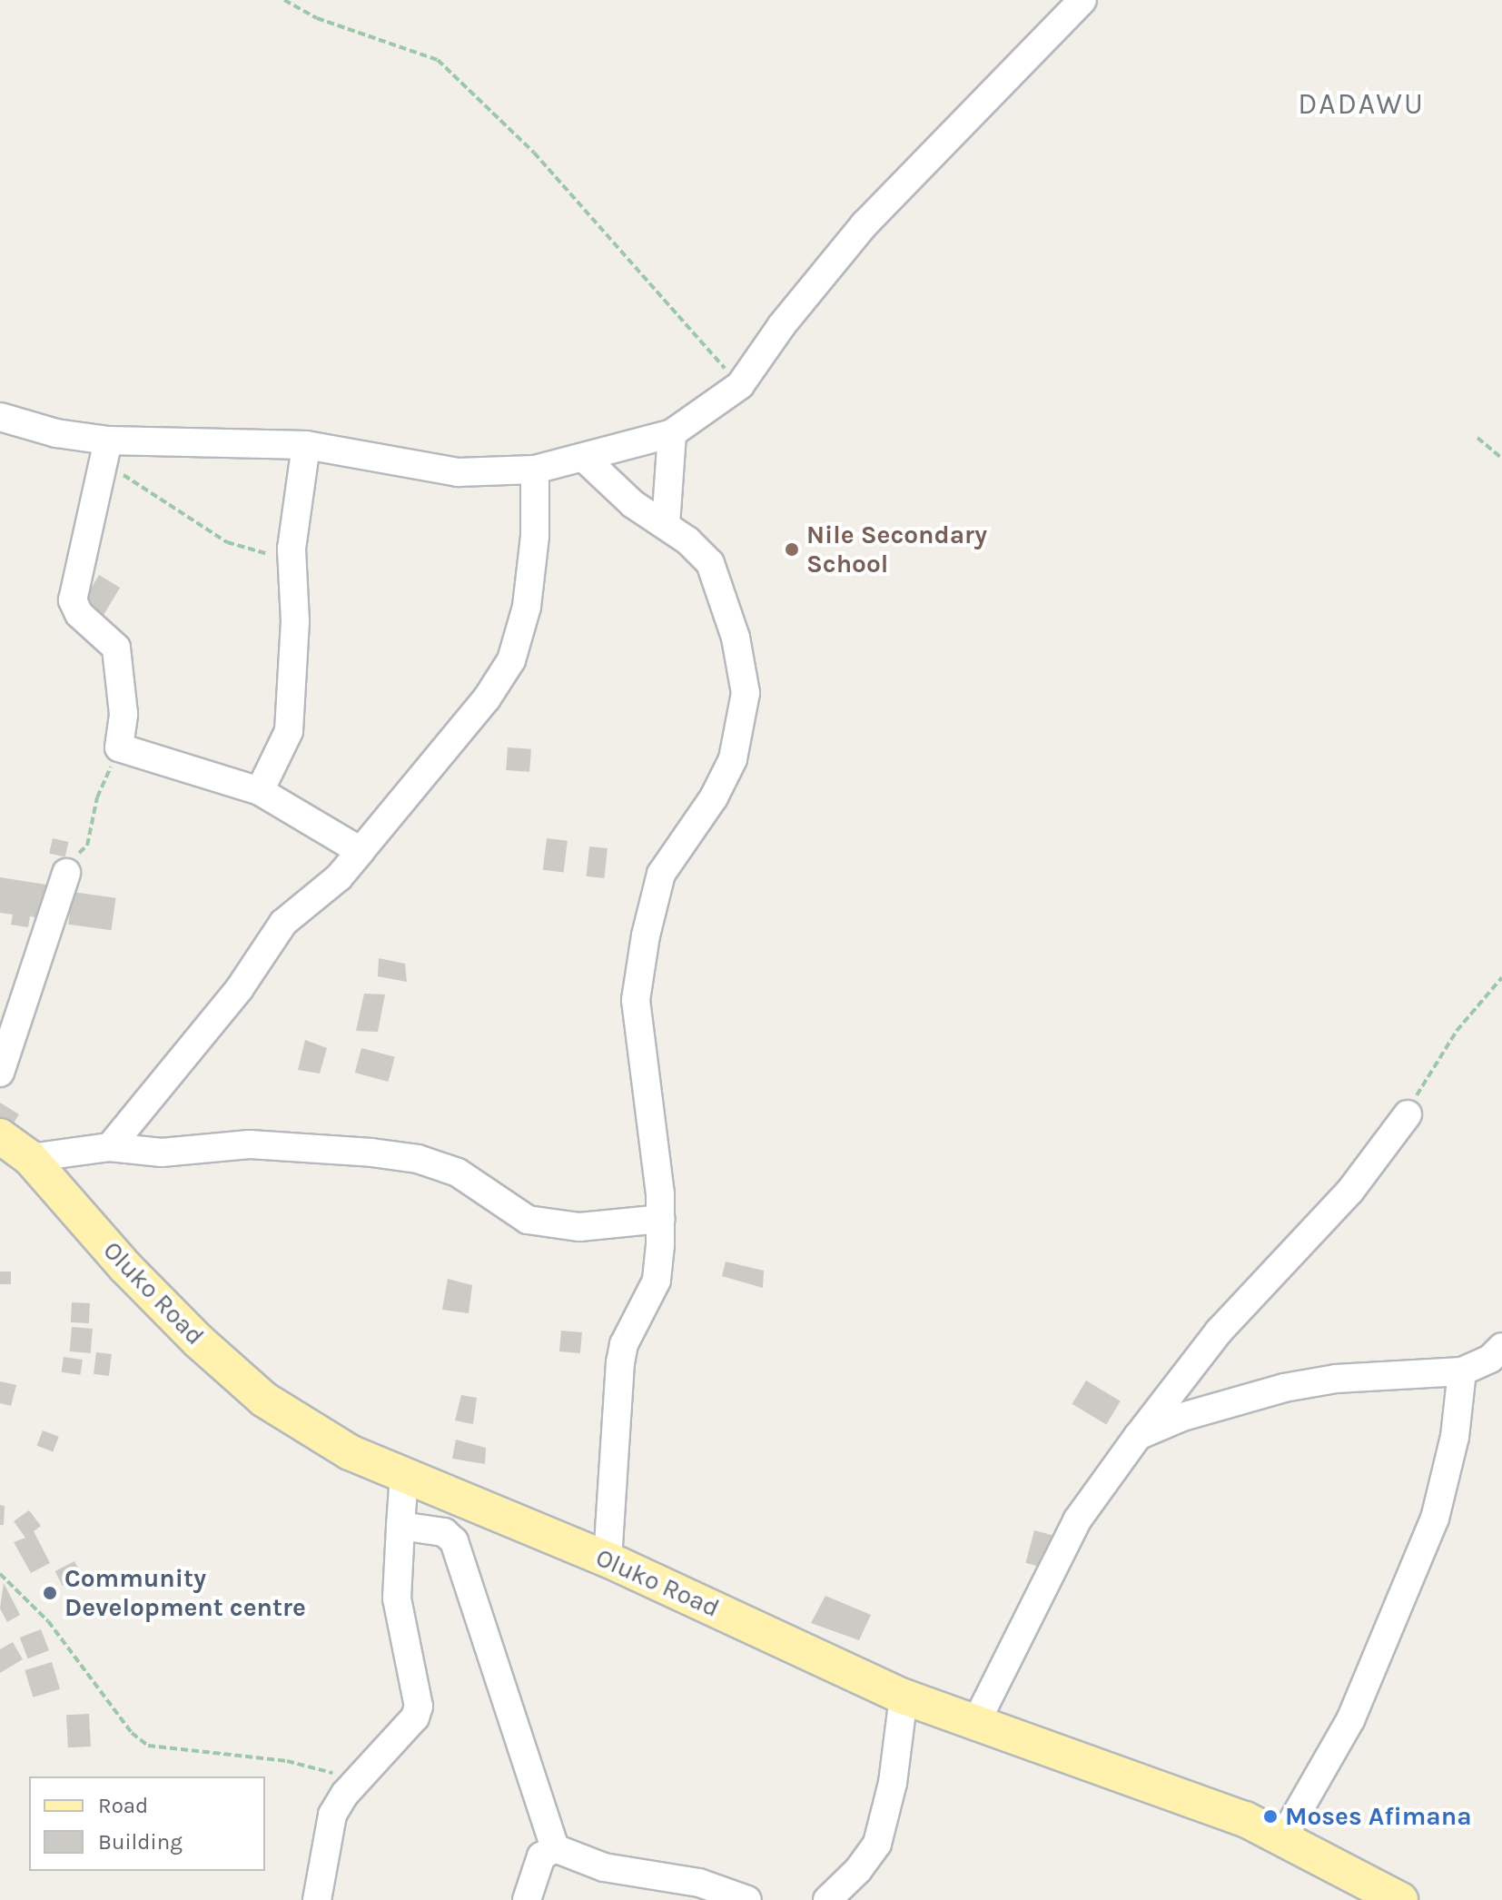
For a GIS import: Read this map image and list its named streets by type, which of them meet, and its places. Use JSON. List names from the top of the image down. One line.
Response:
{"streets":{"main road":["Oluko Road"]},"districts":["DADAWU"],"places":["Nile Secondary School","Community Development centre","Moses Afimana"],"legend":["Road","Building"]}
